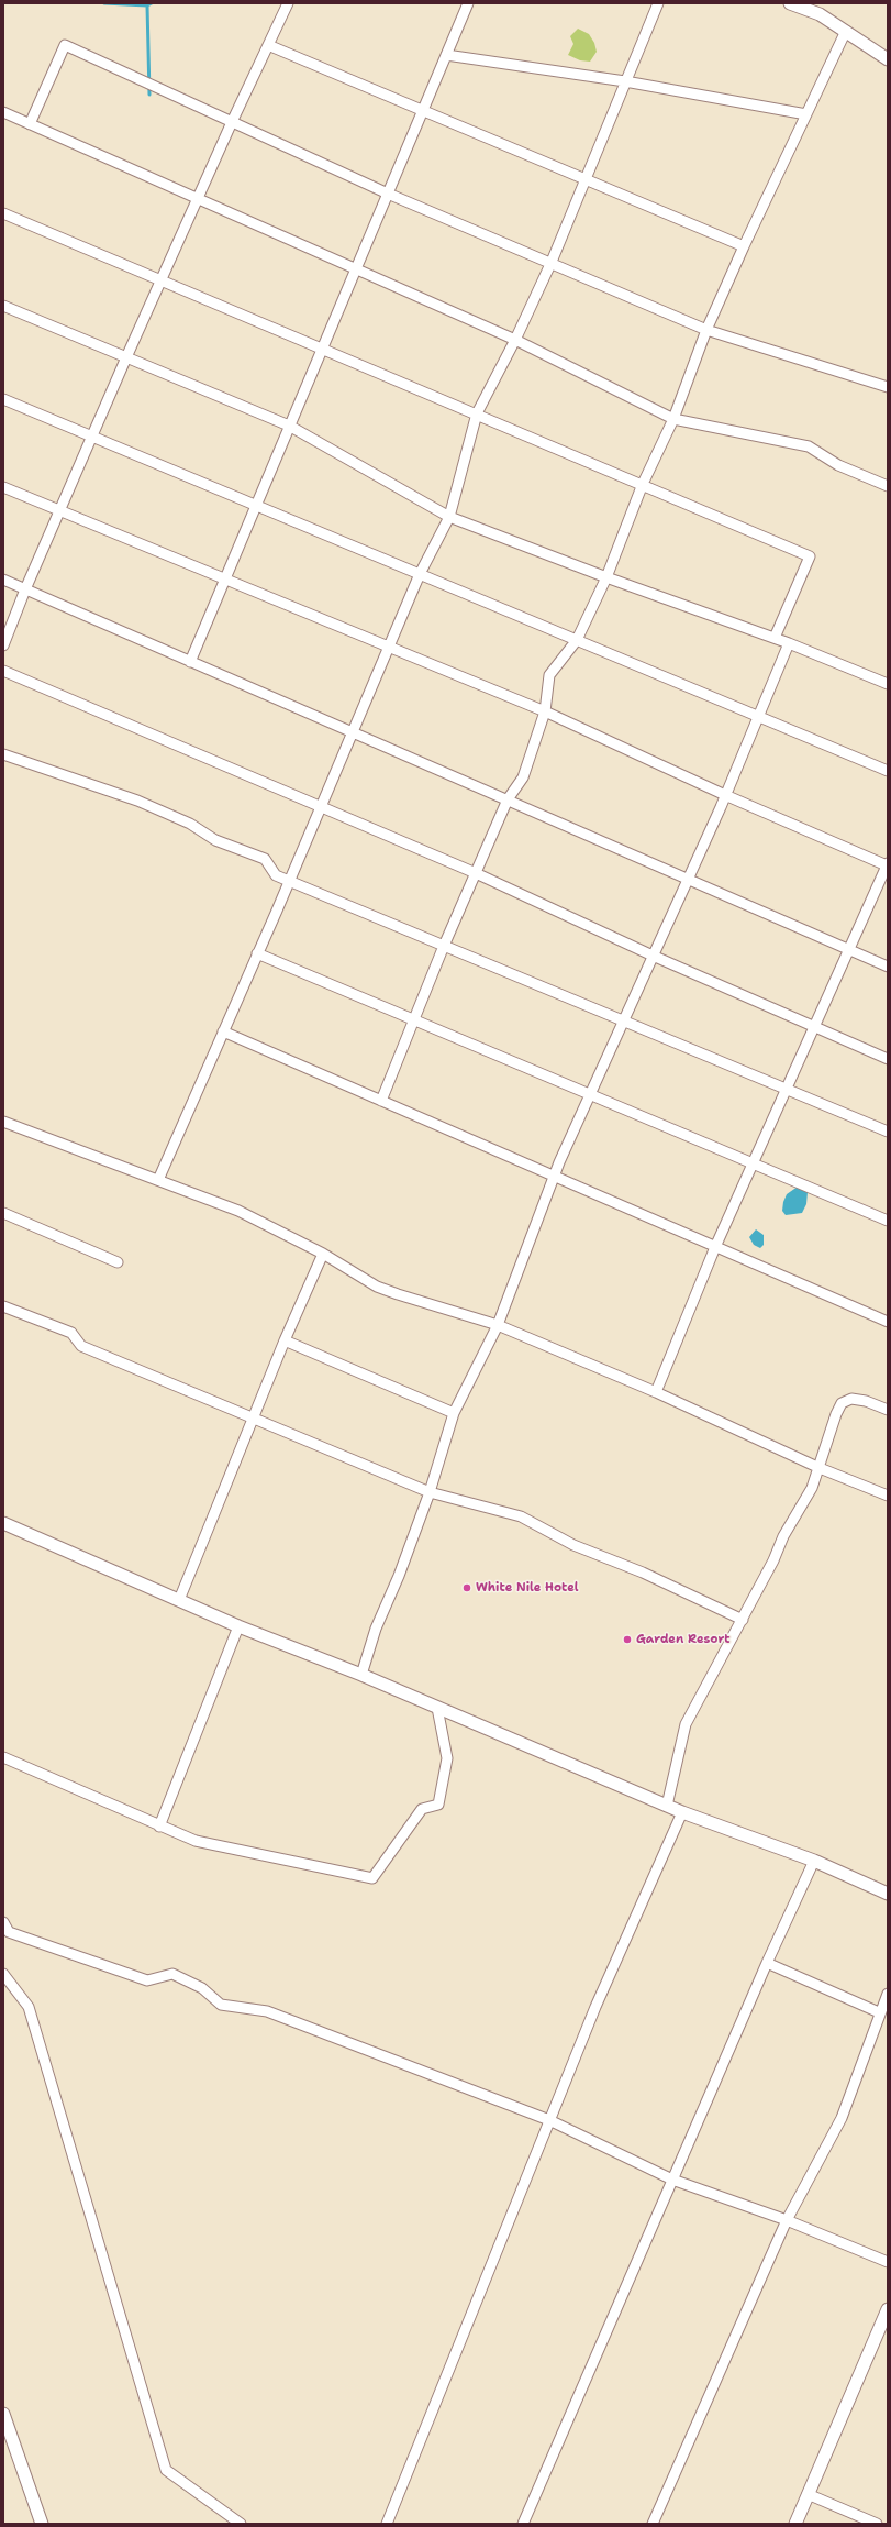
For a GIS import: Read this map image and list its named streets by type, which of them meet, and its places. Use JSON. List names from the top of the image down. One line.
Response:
{"places":["White Nile Hotel","Garden Resort"]}
